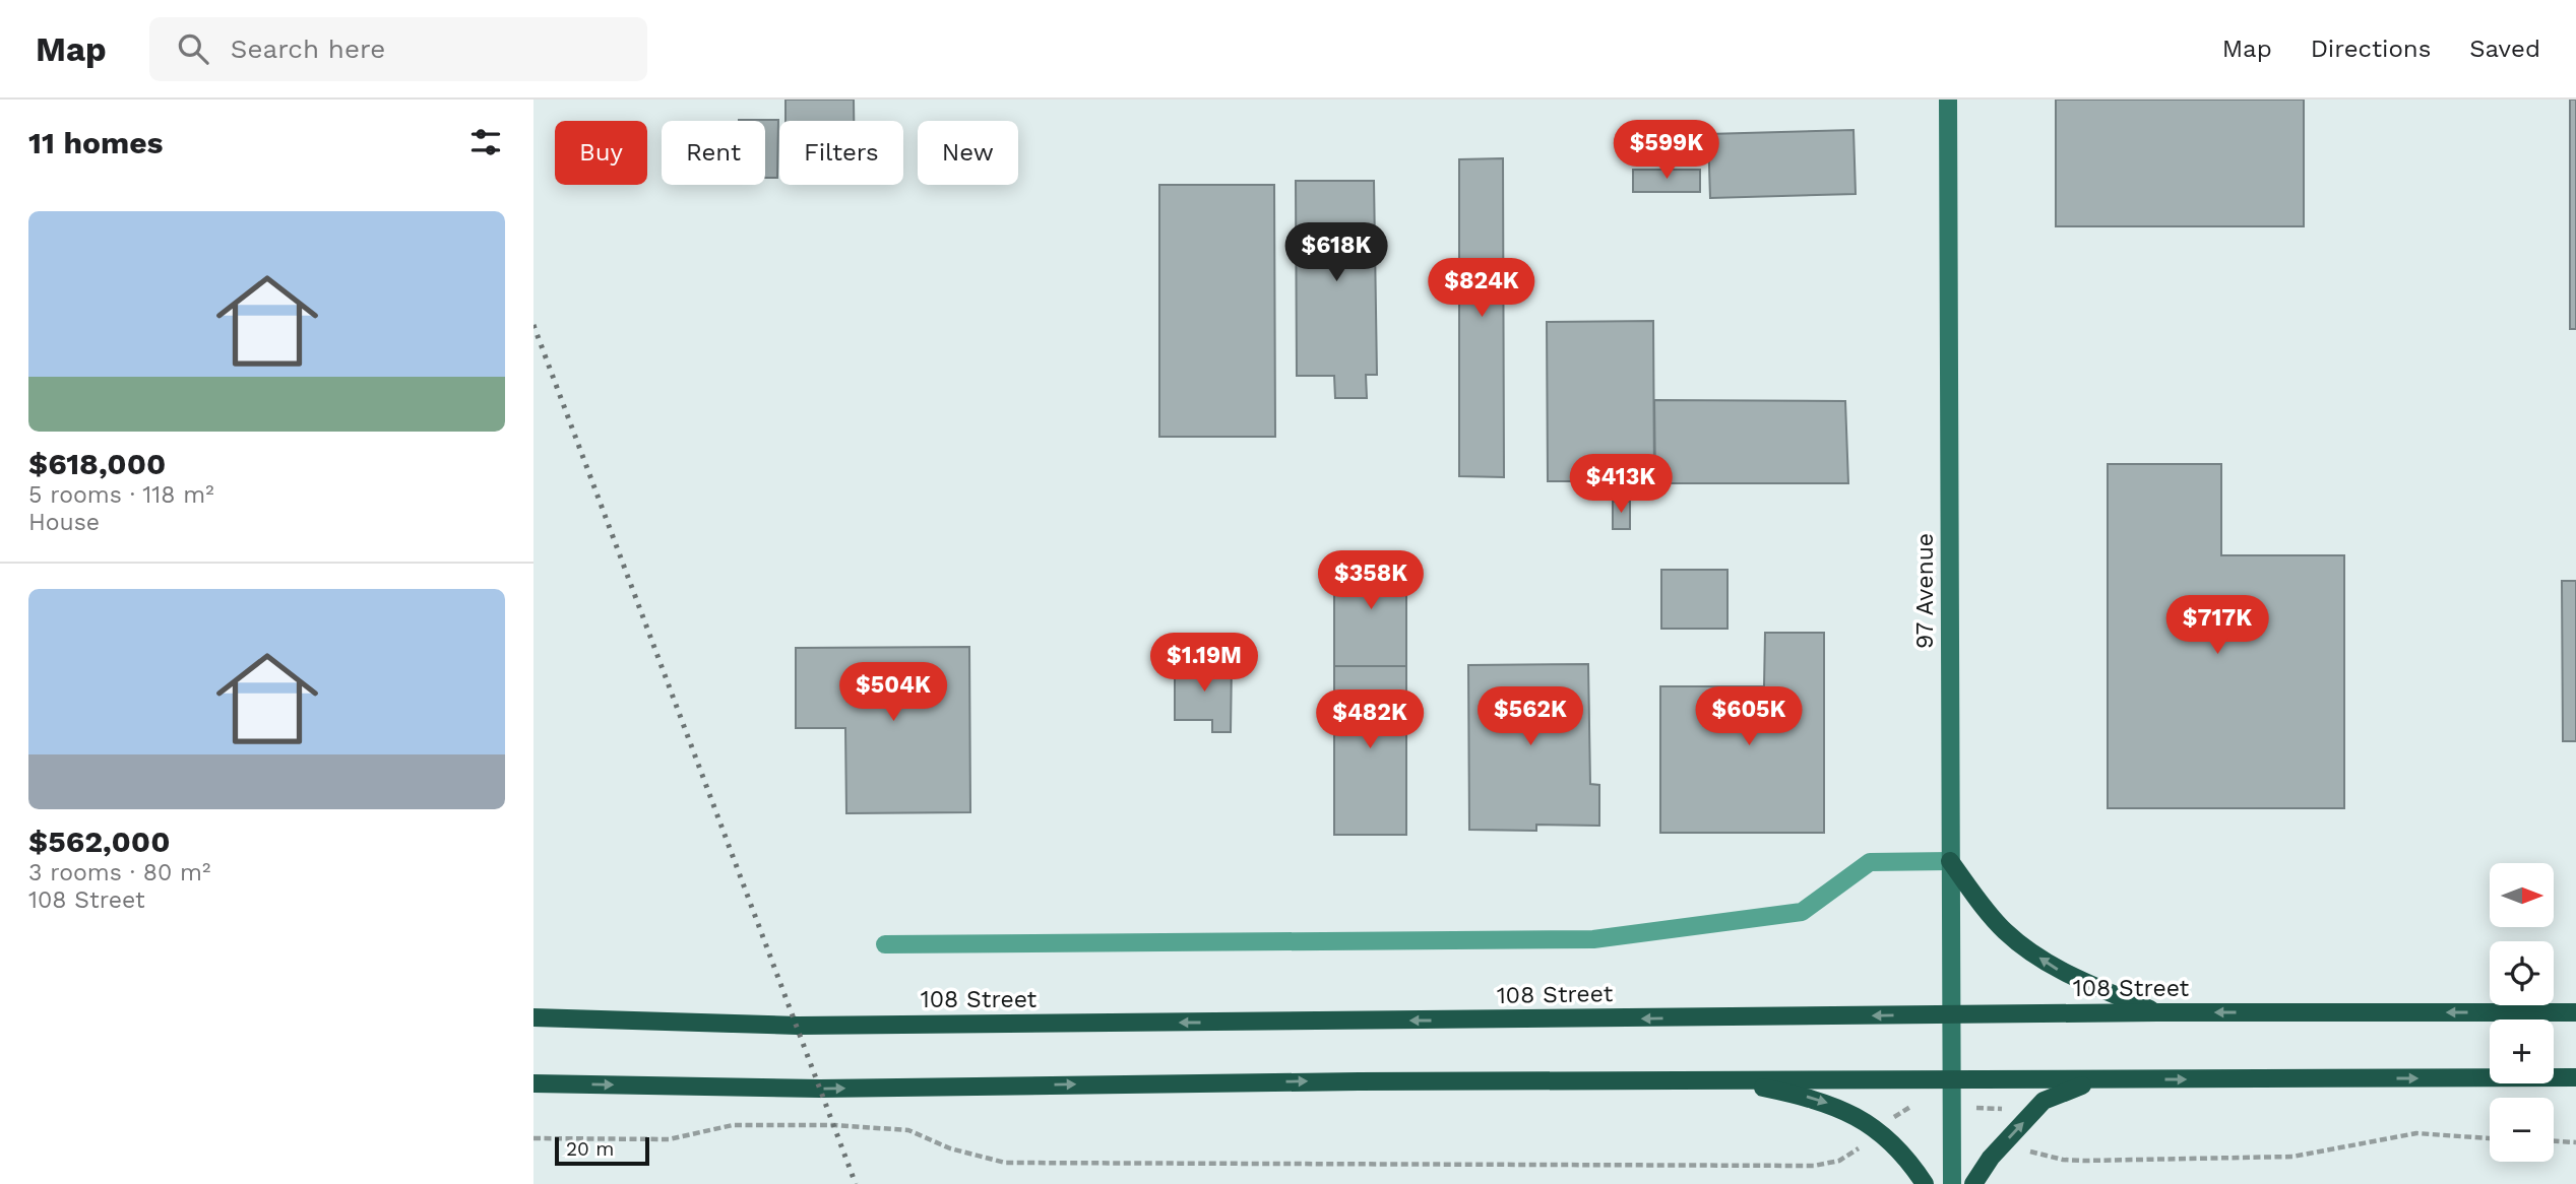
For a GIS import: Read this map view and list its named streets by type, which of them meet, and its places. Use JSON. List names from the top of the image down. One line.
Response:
{"streets":{"main road":["108 Street"],"street":["97 Avenue"]},"crossings":[["97 Avenue","108 Street"]],"scale_bar":"20 m","north":"right","page":{"header":"Map","search":"Search here","nav":["Map","Directions","Saved"],"heading":"11 homes","price":["$599K","$618K","$824K","$413K","$358K","$717K","$1.19M","$504K","$562K","$605K","$482K"],"chip":["Buy","Rent","Filters","New"],"list":[{"name":"$618,000","note":"5 rooms · 118 m² · House"},{"name":"$562,000","note":"3 rooms · 80 m² · 108 Street"}],"map_buttons":["+","−"],"scale":"20 m"}}
